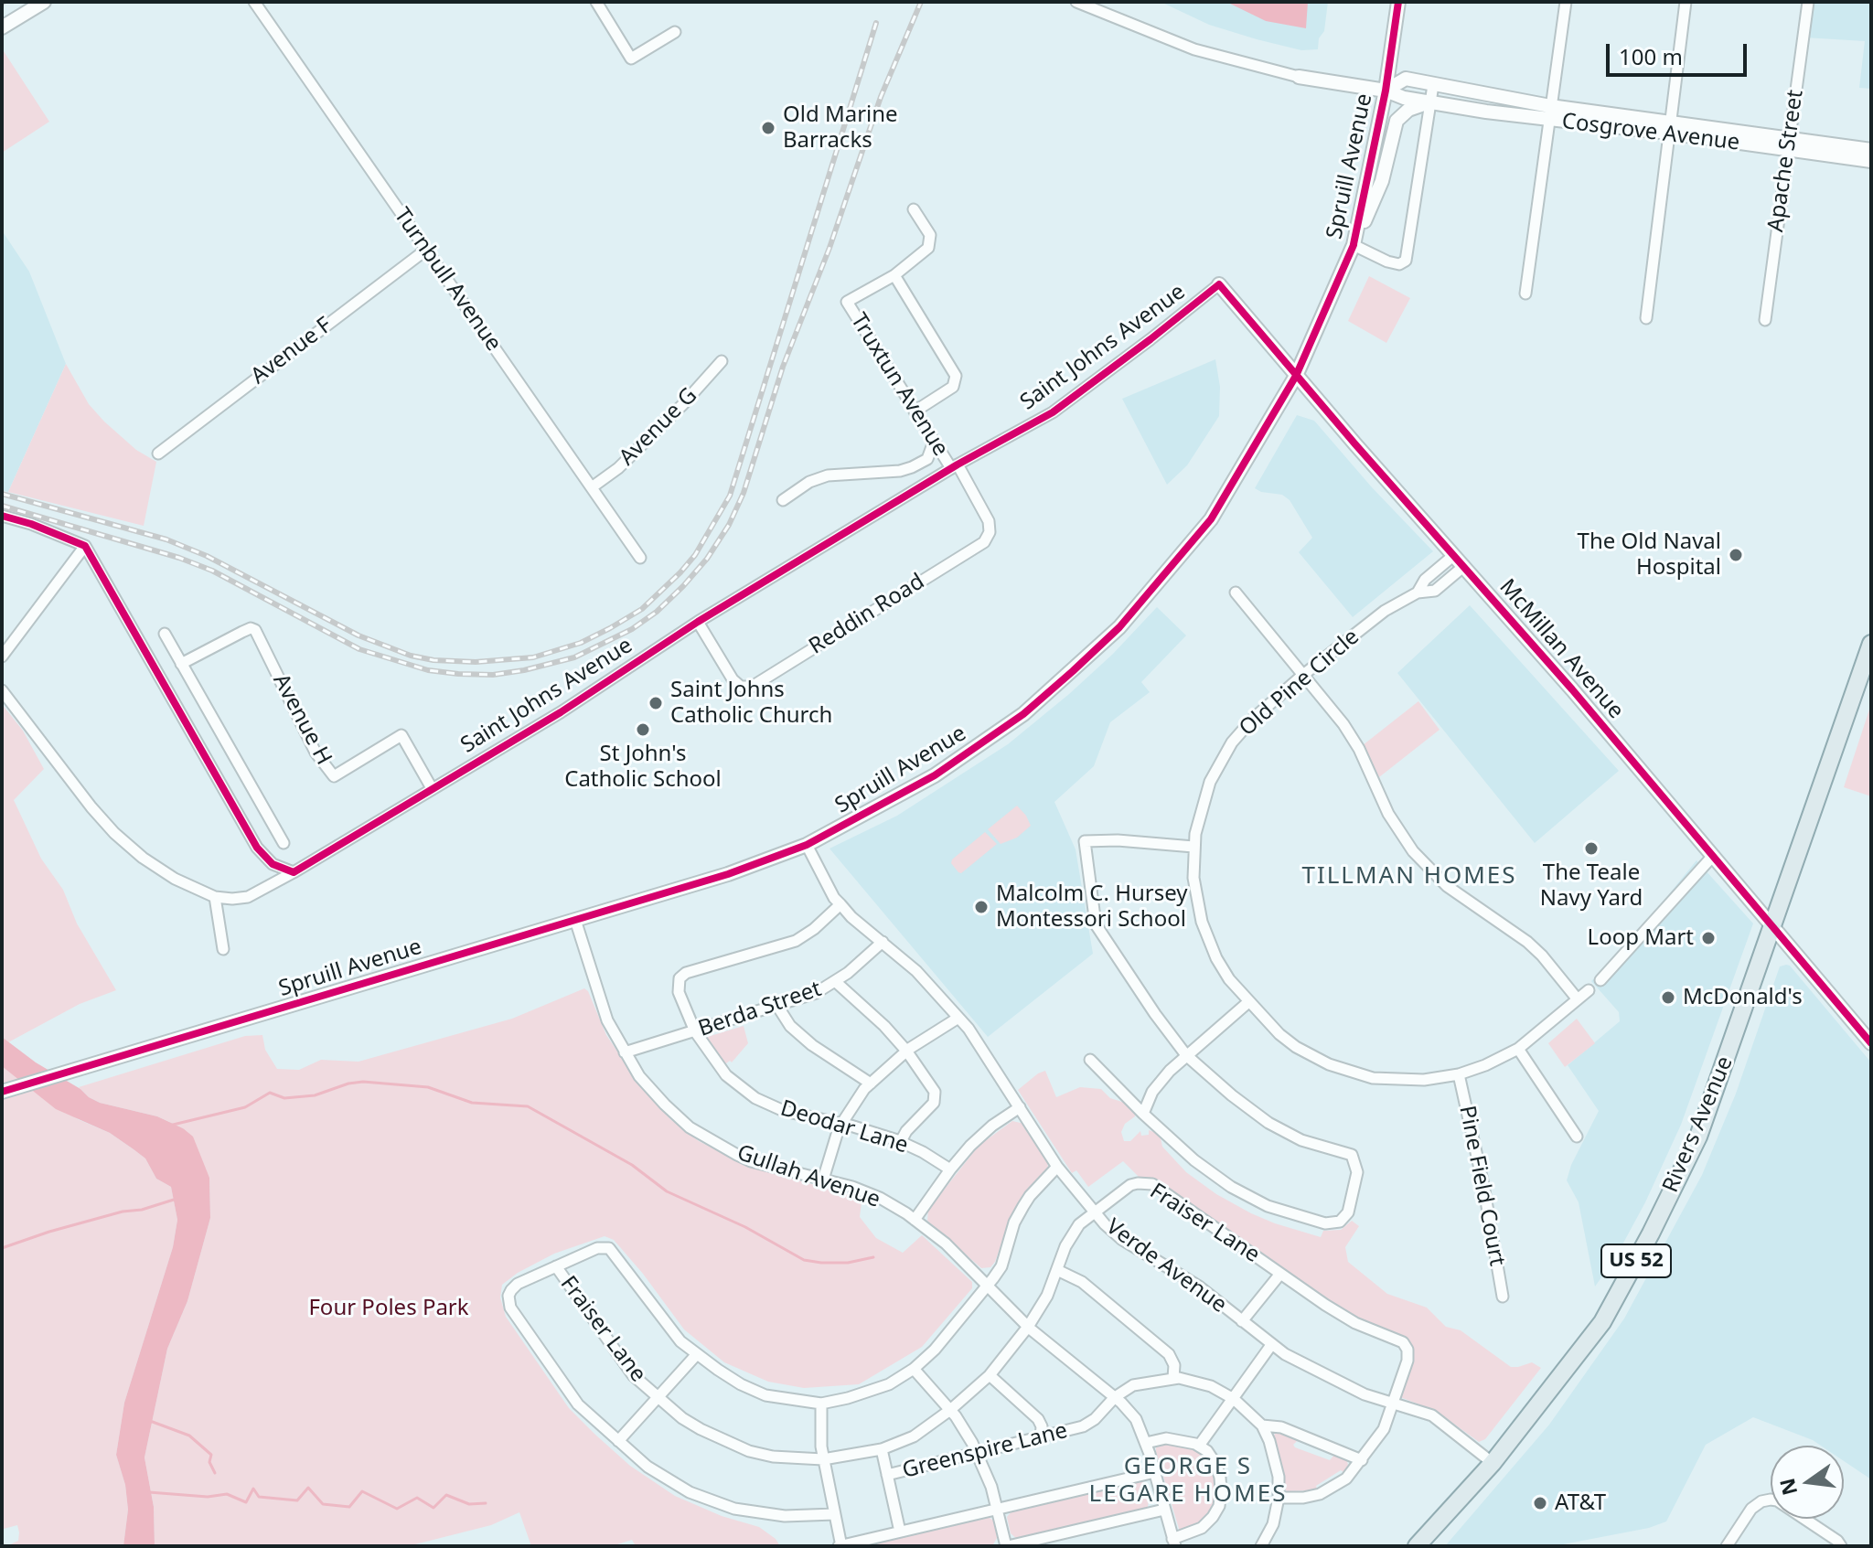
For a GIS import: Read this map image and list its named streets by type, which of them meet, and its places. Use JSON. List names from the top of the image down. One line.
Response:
{"streets":{"main road":["Rivers Avenue","US 52"],"street":["Cosgrove Avenue","Apache Street","Spruill Avenue","Turnbull Avenue","Saint Johns Avenue","Avenue F","Truxtun Avenue","Avenue G","Reddin Road","McMillan Avenue","Old Pine Circle","Avenue H","Berda Street","Deodar Lane","Gullah Avenue","Pine Field Court","Fraiser Lane","Verde Avenue","Greenspire Lane"]},"crossings":[["Cosgrove Avenue","Apache Street"],["Cosgrove Avenue","Spruill Avenue"],["Spruill Avenue","McMillan Avenue"],["Spruill Avenue","Gullah Avenue"],["Spruill Avenue","Verde Avenue"],["Turnbull Avenue","Avenue F"],["Turnbull Avenue","Avenue G"],["Saint Johns Avenue","Truxtun Avenue"],["Saint Johns Avenue","Reddin Road"],["Saint Johns Avenue","McMillan Avenue"],["Saint Johns Avenue","Avenue H"],["Truxtun Avenue","Reddin Road"],["McMillan Avenue","Old Pine Circle"],["McMillan Avenue","Rivers Avenue"],["Old Pine Circle","Pine Field Court"],["Berda Street","Deodar Lane"],["Berda Street","Gullah Avenue"],["Berda Street","Verde Avenue"],["Rivers Avenue","Verde Avenue"],["Deodar Lane","Verde Avenue"],["Gullah Avenue","Fraiser Lane"],["Gullah Avenue","Greenspire Lane"],["Fraiser Lane","Verde Avenue"]],"districts":["TILLMAN HOMES","GEORGE S LEGARE HOMES"],"parks":["Four Poles Park"],"places":["Old Marine Barracks","The Old Naval Hospital","Saint Johns Catholic Church","St John's Catholic School","The Teale Navy Yard","Malcolm C. Hursey Montessori School","Loop Mart","McDonald's","AT&T"],"scale_bar":"100 m","north":"left"}
